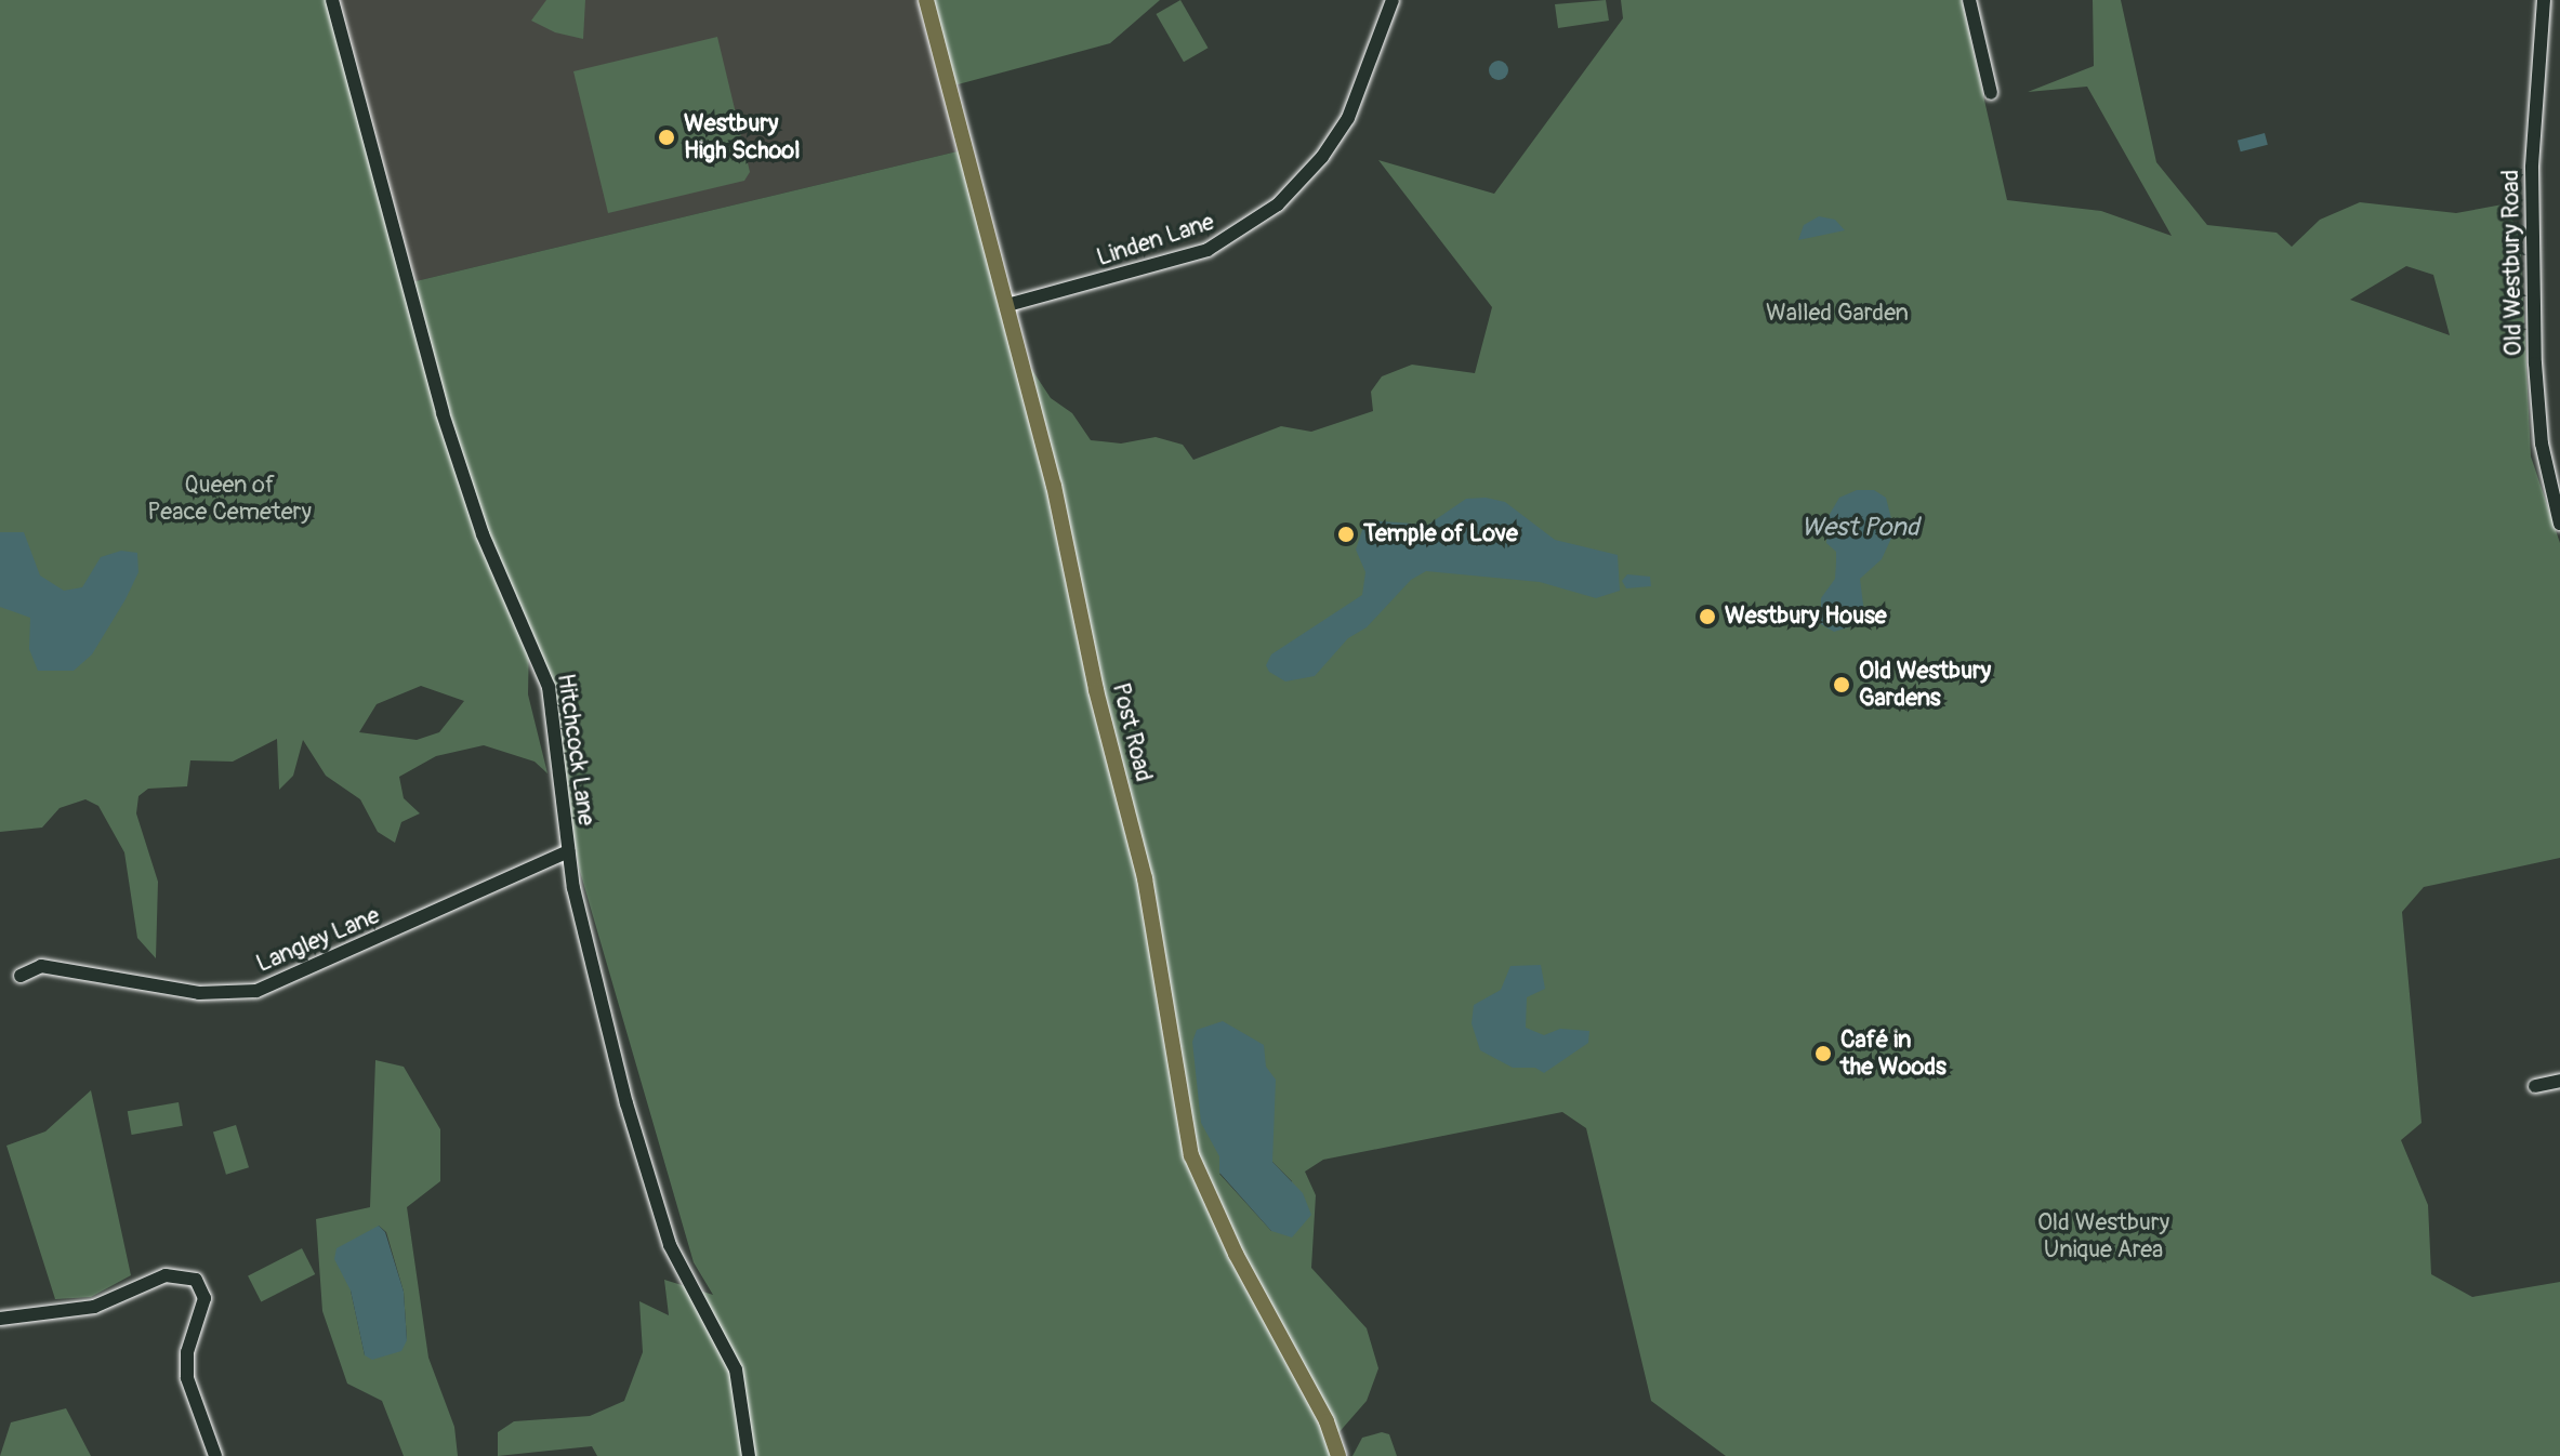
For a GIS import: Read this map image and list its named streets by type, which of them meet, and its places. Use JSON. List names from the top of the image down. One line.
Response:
{"streets":{"main road":["Post Road"],"street":["Linden Lane","Old Westbury Road","Hitchcock Lane","Langley Lane"]},"crossings":[["Linden Lane","Post Road"],["Hitchcock Lane","Langley Lane"]],"water":["West Pond"],"parks":["Walled Garden","Queen of Peace Cemetery","Old Westbury Unique Area"],"places":["Westbury High School","Temple of Love","Westbury House","Old Westbury Gardens","Café in the Woods"]}
